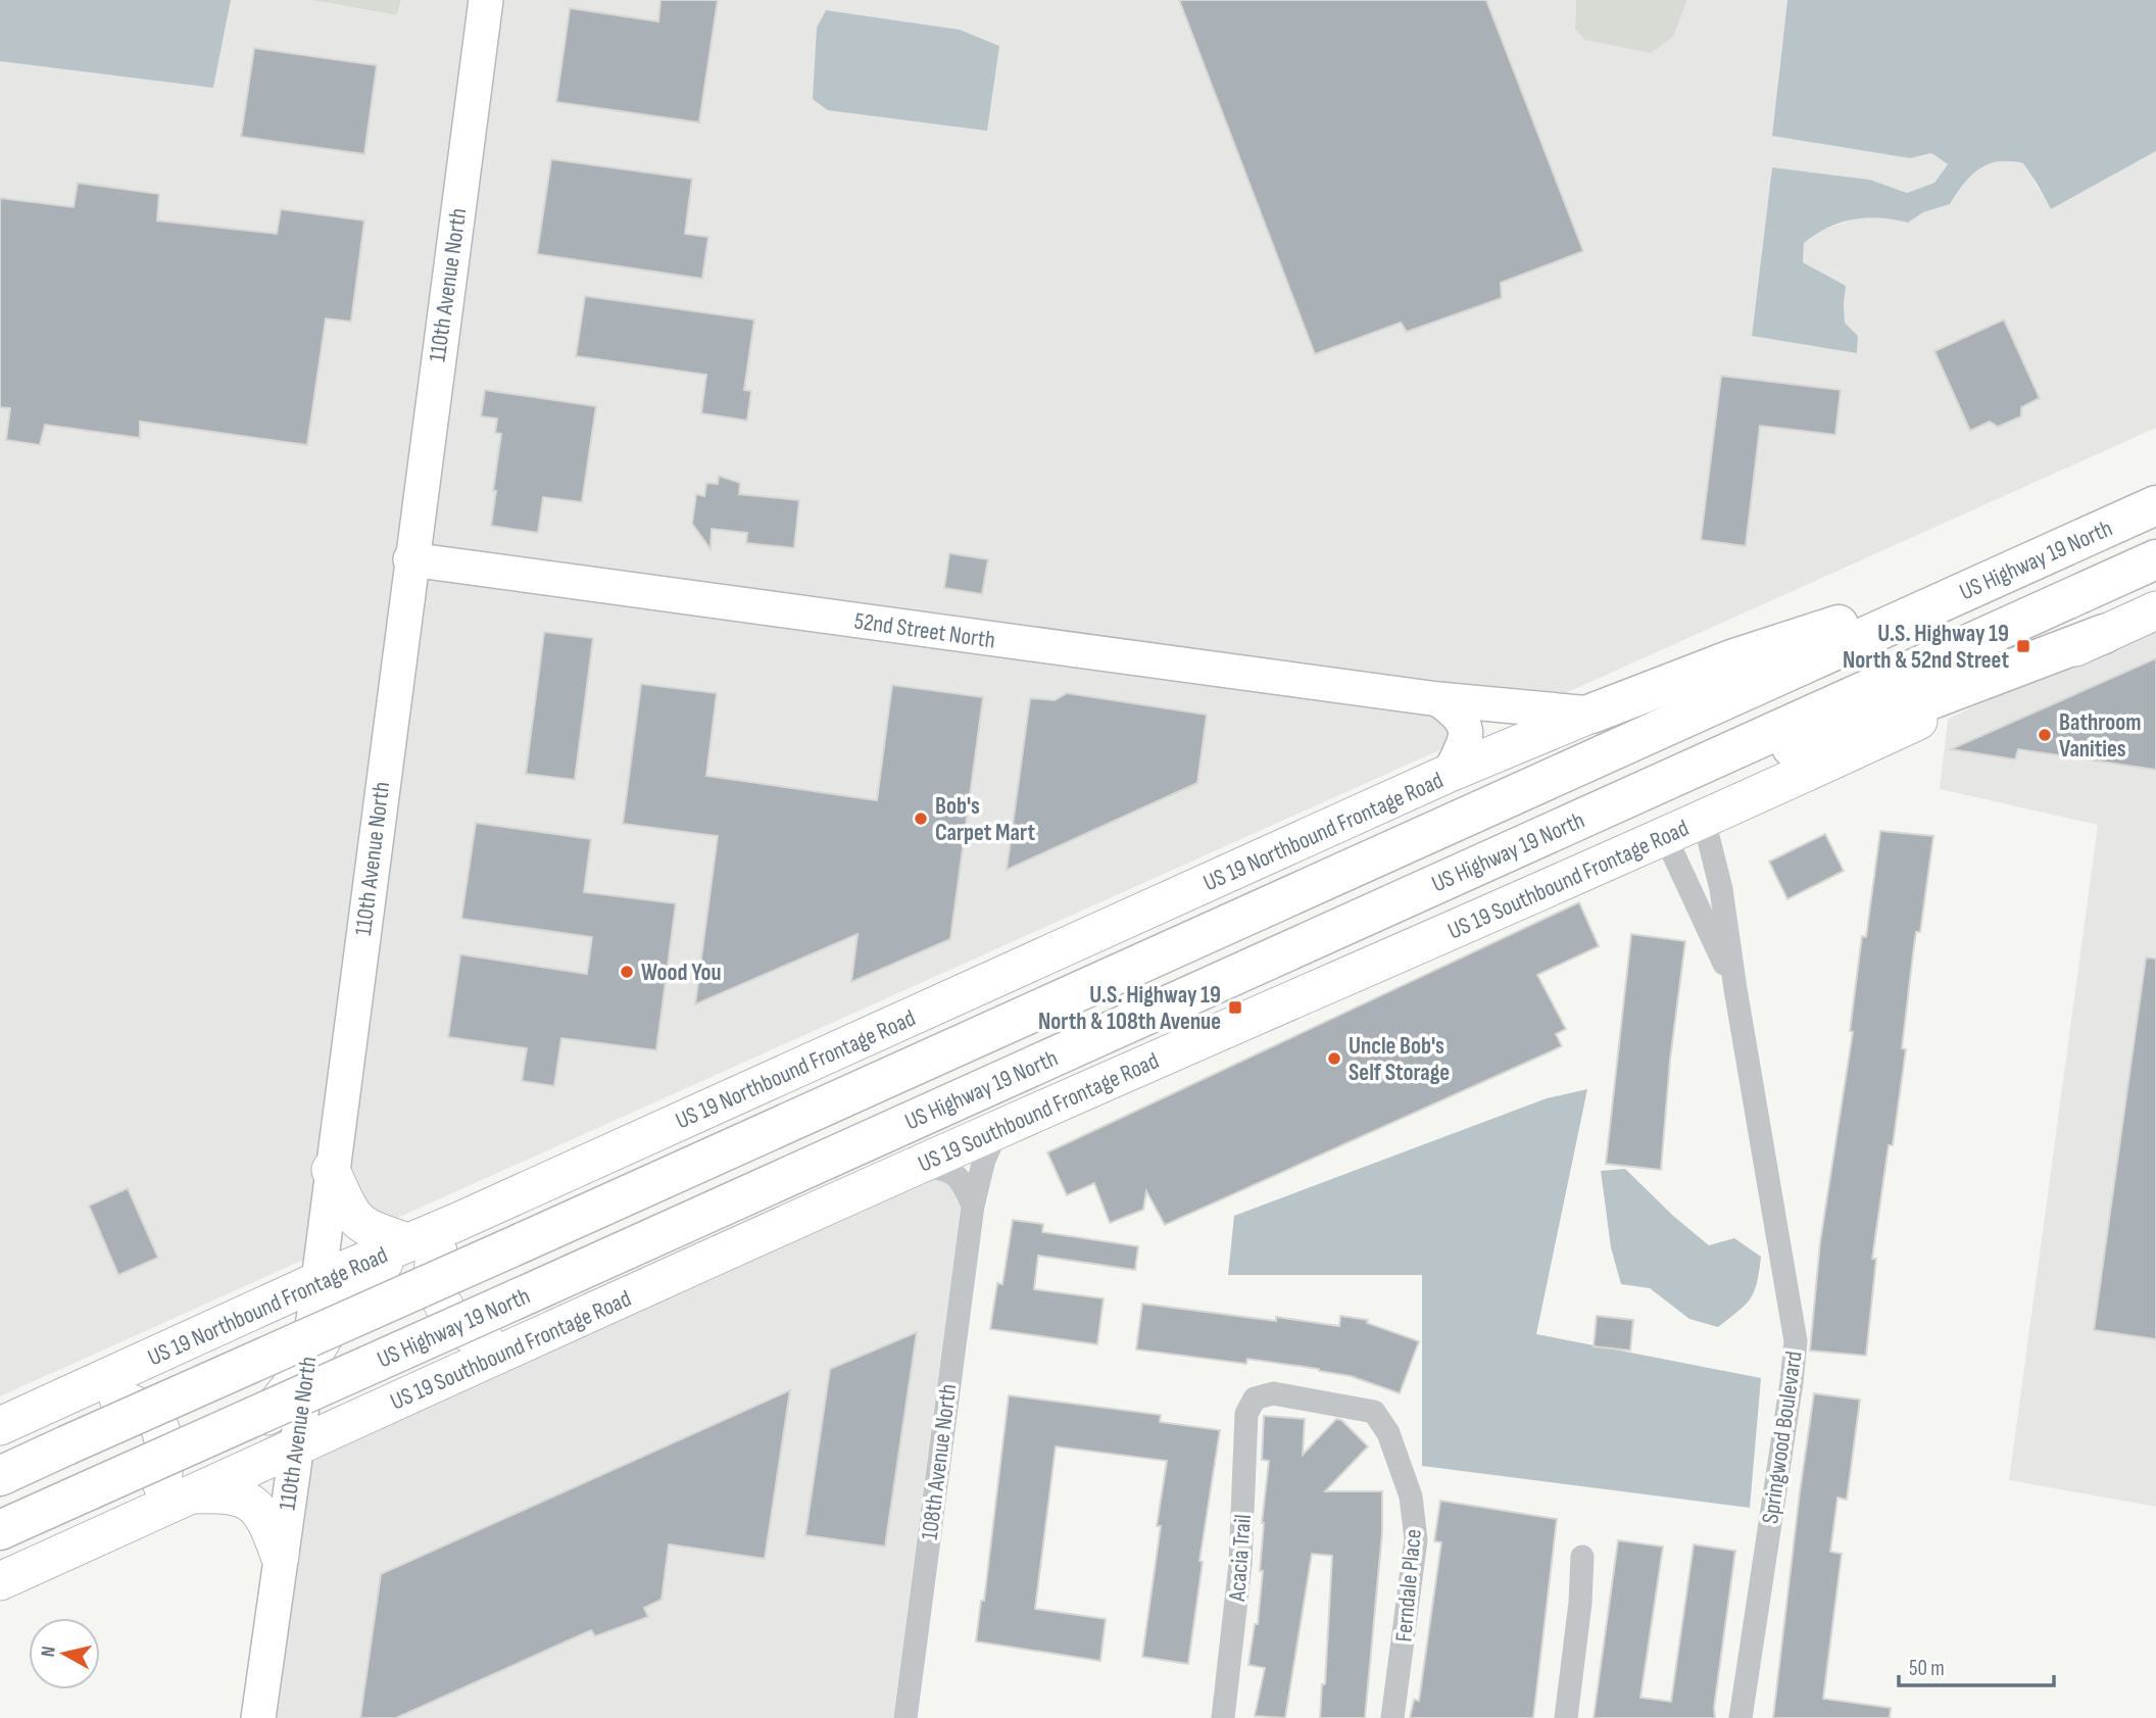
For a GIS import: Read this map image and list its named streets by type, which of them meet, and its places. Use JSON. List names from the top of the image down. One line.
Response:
{"streets":{"highway":["US Highway 19 North"],"main road":["US 19 Northbound Frontage Road","US 19 Southbound Frontage Road"],"street":["110th Avenue North","52nd Street North","Springwood Boulevard","108th Avenue North","Acacia Trail","Ferndale Place"]},"crossings":[["110th Avenue North","52nd Street North"],["110th Avenue North","US 19 Northbound Frontage Road"],["110th Avenue North","US 19 Southbound Frontage Road"],["52nd Street North","US 19 Northbound Frontage Road"],["US 19 Southbound Frontage Road","Springwood Boulevard"],["US 19 Southbound Frontage Road","108th Avenue North"],["Acacia Trail","Ferndale Place"]],"places":{"transit":["U.S. Highway 19 North & 52nd Street","U.S. Highway 19 North & 108th Avenue"],"other":["Bathroom Vanities","Bob's Carpet Mart","Wood You","Uncle Bob's Self Storage"]},"scale_bar":"50 m","north":"left"}
